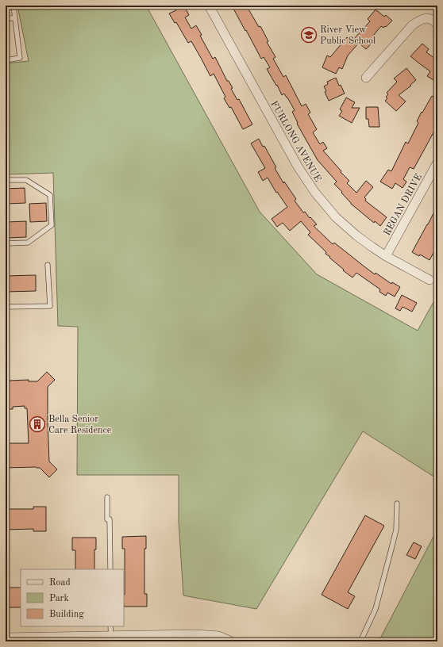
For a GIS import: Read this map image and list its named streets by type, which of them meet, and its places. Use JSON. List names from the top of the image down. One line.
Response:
{"streets":{"street":["FURLONG AVENUE","REGAN DRIVE"]},"crossings":[["FURLONG AVENUE","REGAN DRIVE"]],"places":{"school or university":["River View Public School"],"building":["Bella Senior Care Residence"]},"legend":["Road","Park","Building"]}
